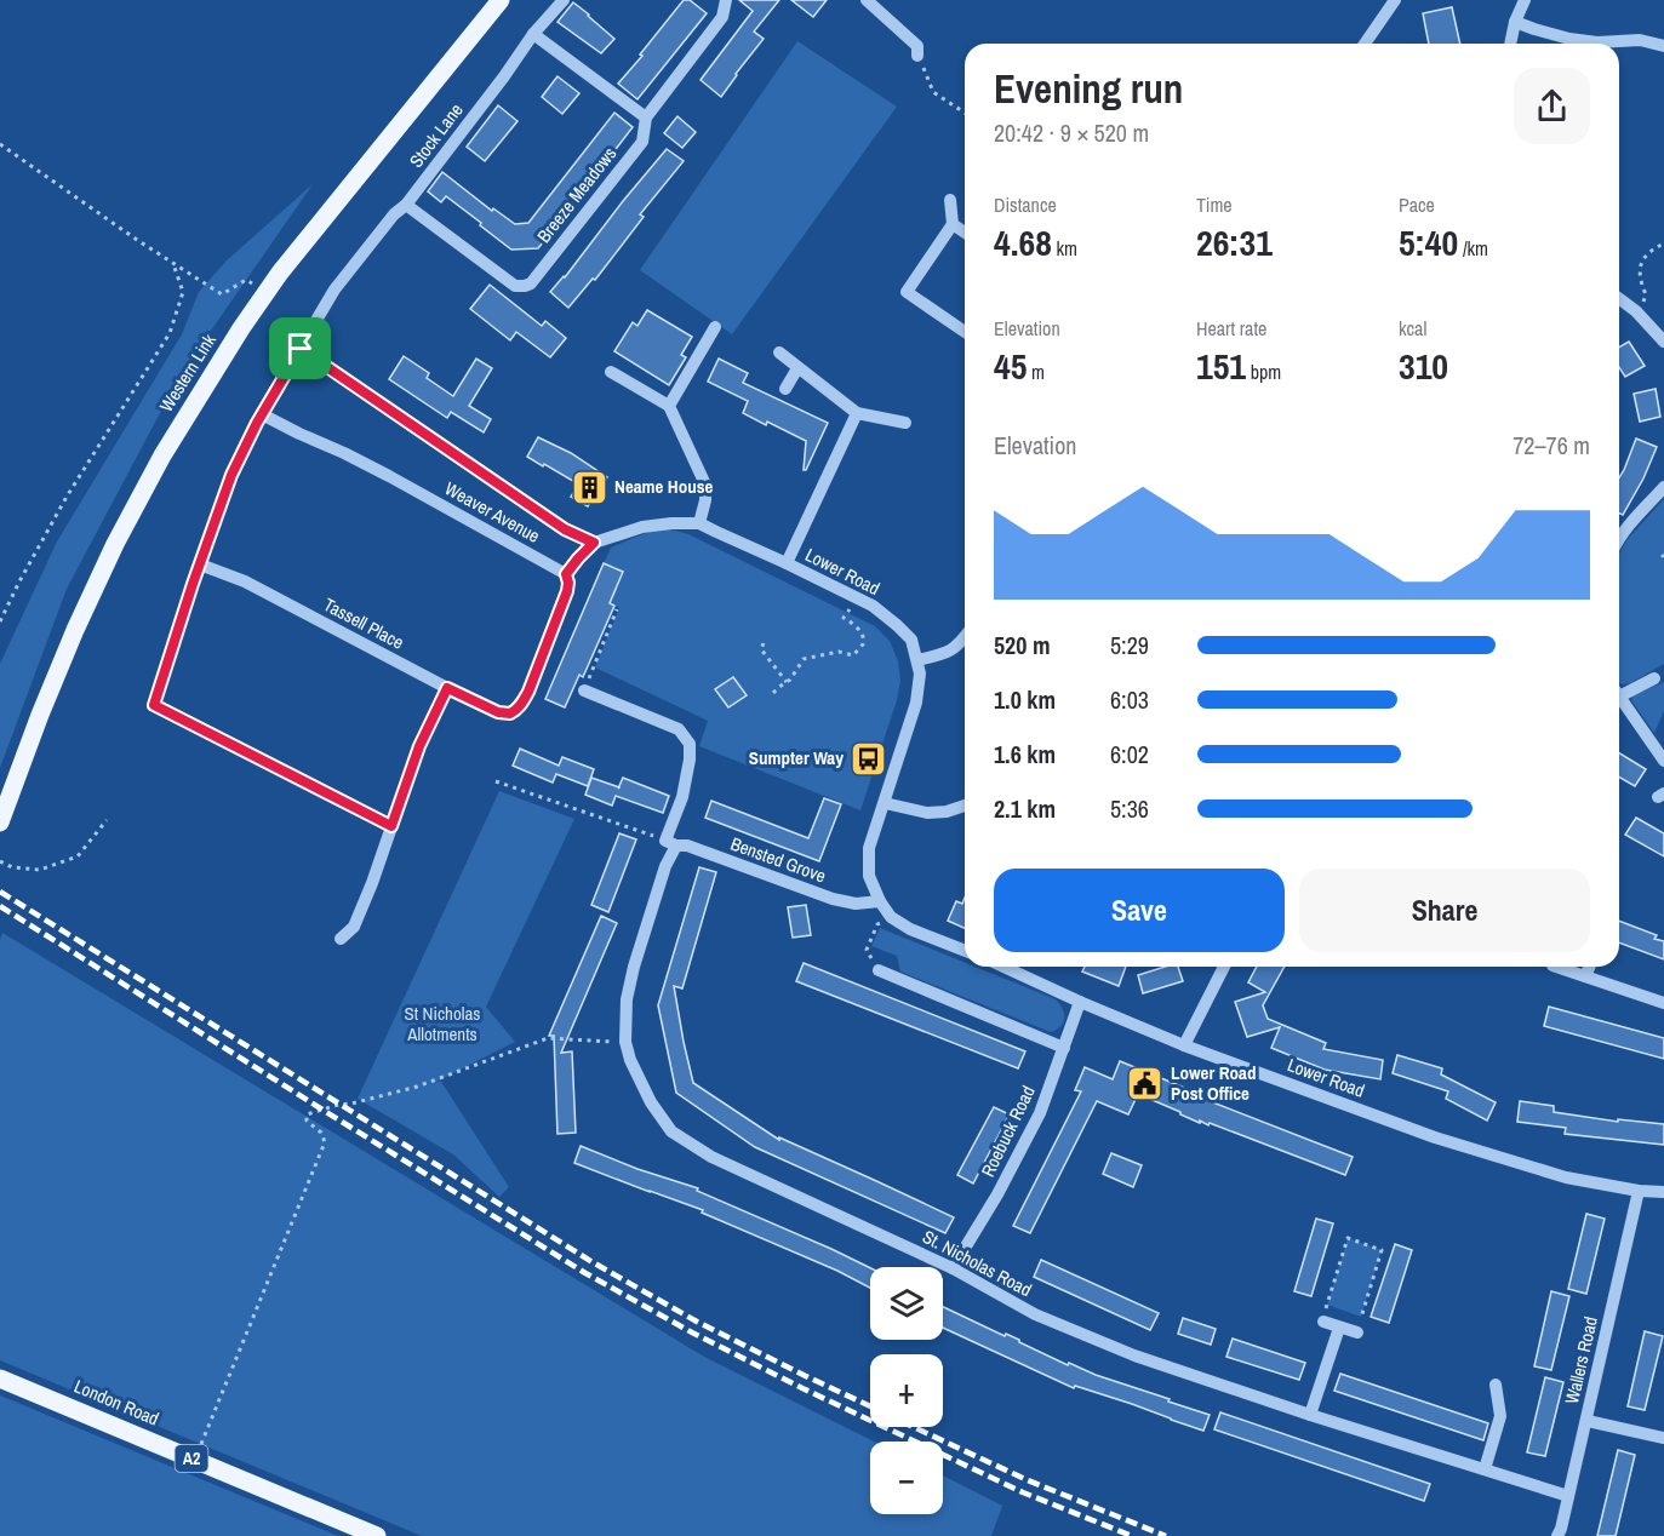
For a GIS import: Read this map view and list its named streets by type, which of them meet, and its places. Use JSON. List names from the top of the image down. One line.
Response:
{"streets":{"main road":["Western Link","London Road","A2"],"street":["Stock Lane","Breeze Meadows","Weaver Avenue","Lower Road","Tassell Place","Bensted Grove","Roebuck Road","St. Nicholas Road","Wallers Road"]},"crossings":[["Stock Lane","Breeze Meadows"],["Stock Lane","Weaver Avenue"],["Stock Lane","Tassell Place"],["Weaver Avenue","Tassell Place"],["Lower Road","Bensted Grove"],["Lower Road","Roebuck Road"],["Lower Road","Wallers Road"],["Bensted Grove","St. Nicholas Road"],["Roebuck Road","St. Nicholas Road"],["St. Nicholas Road","Wallers Road"]],"parks":["St Nicholas Allotments"],"places":{"building":["Neame House"],"bus stop":["Sumpter Way"],"public building":["Lower Road Post Office"]},"page":{"heading":["Evening run","20:42 · 9 × 520 m"],"stats":[["Distance","4.68 km"],["Time","26:31"],["Pace","5:40 /km"],["Elevation","45 m"],["Heart rate","151 bpm"],["kcal","310"]],"chart":["Elevation","72–76 m"],"list":[{"name":"520 m","note":"5:29"},{"name":"1.0 km","note":"6:03"},{"name":"1.6 km","note":"6:02"},{"name":"2.1 km","note":"5:36"}],"buttons":["Save","Share"],"map_buttons":["+","−"]}}
